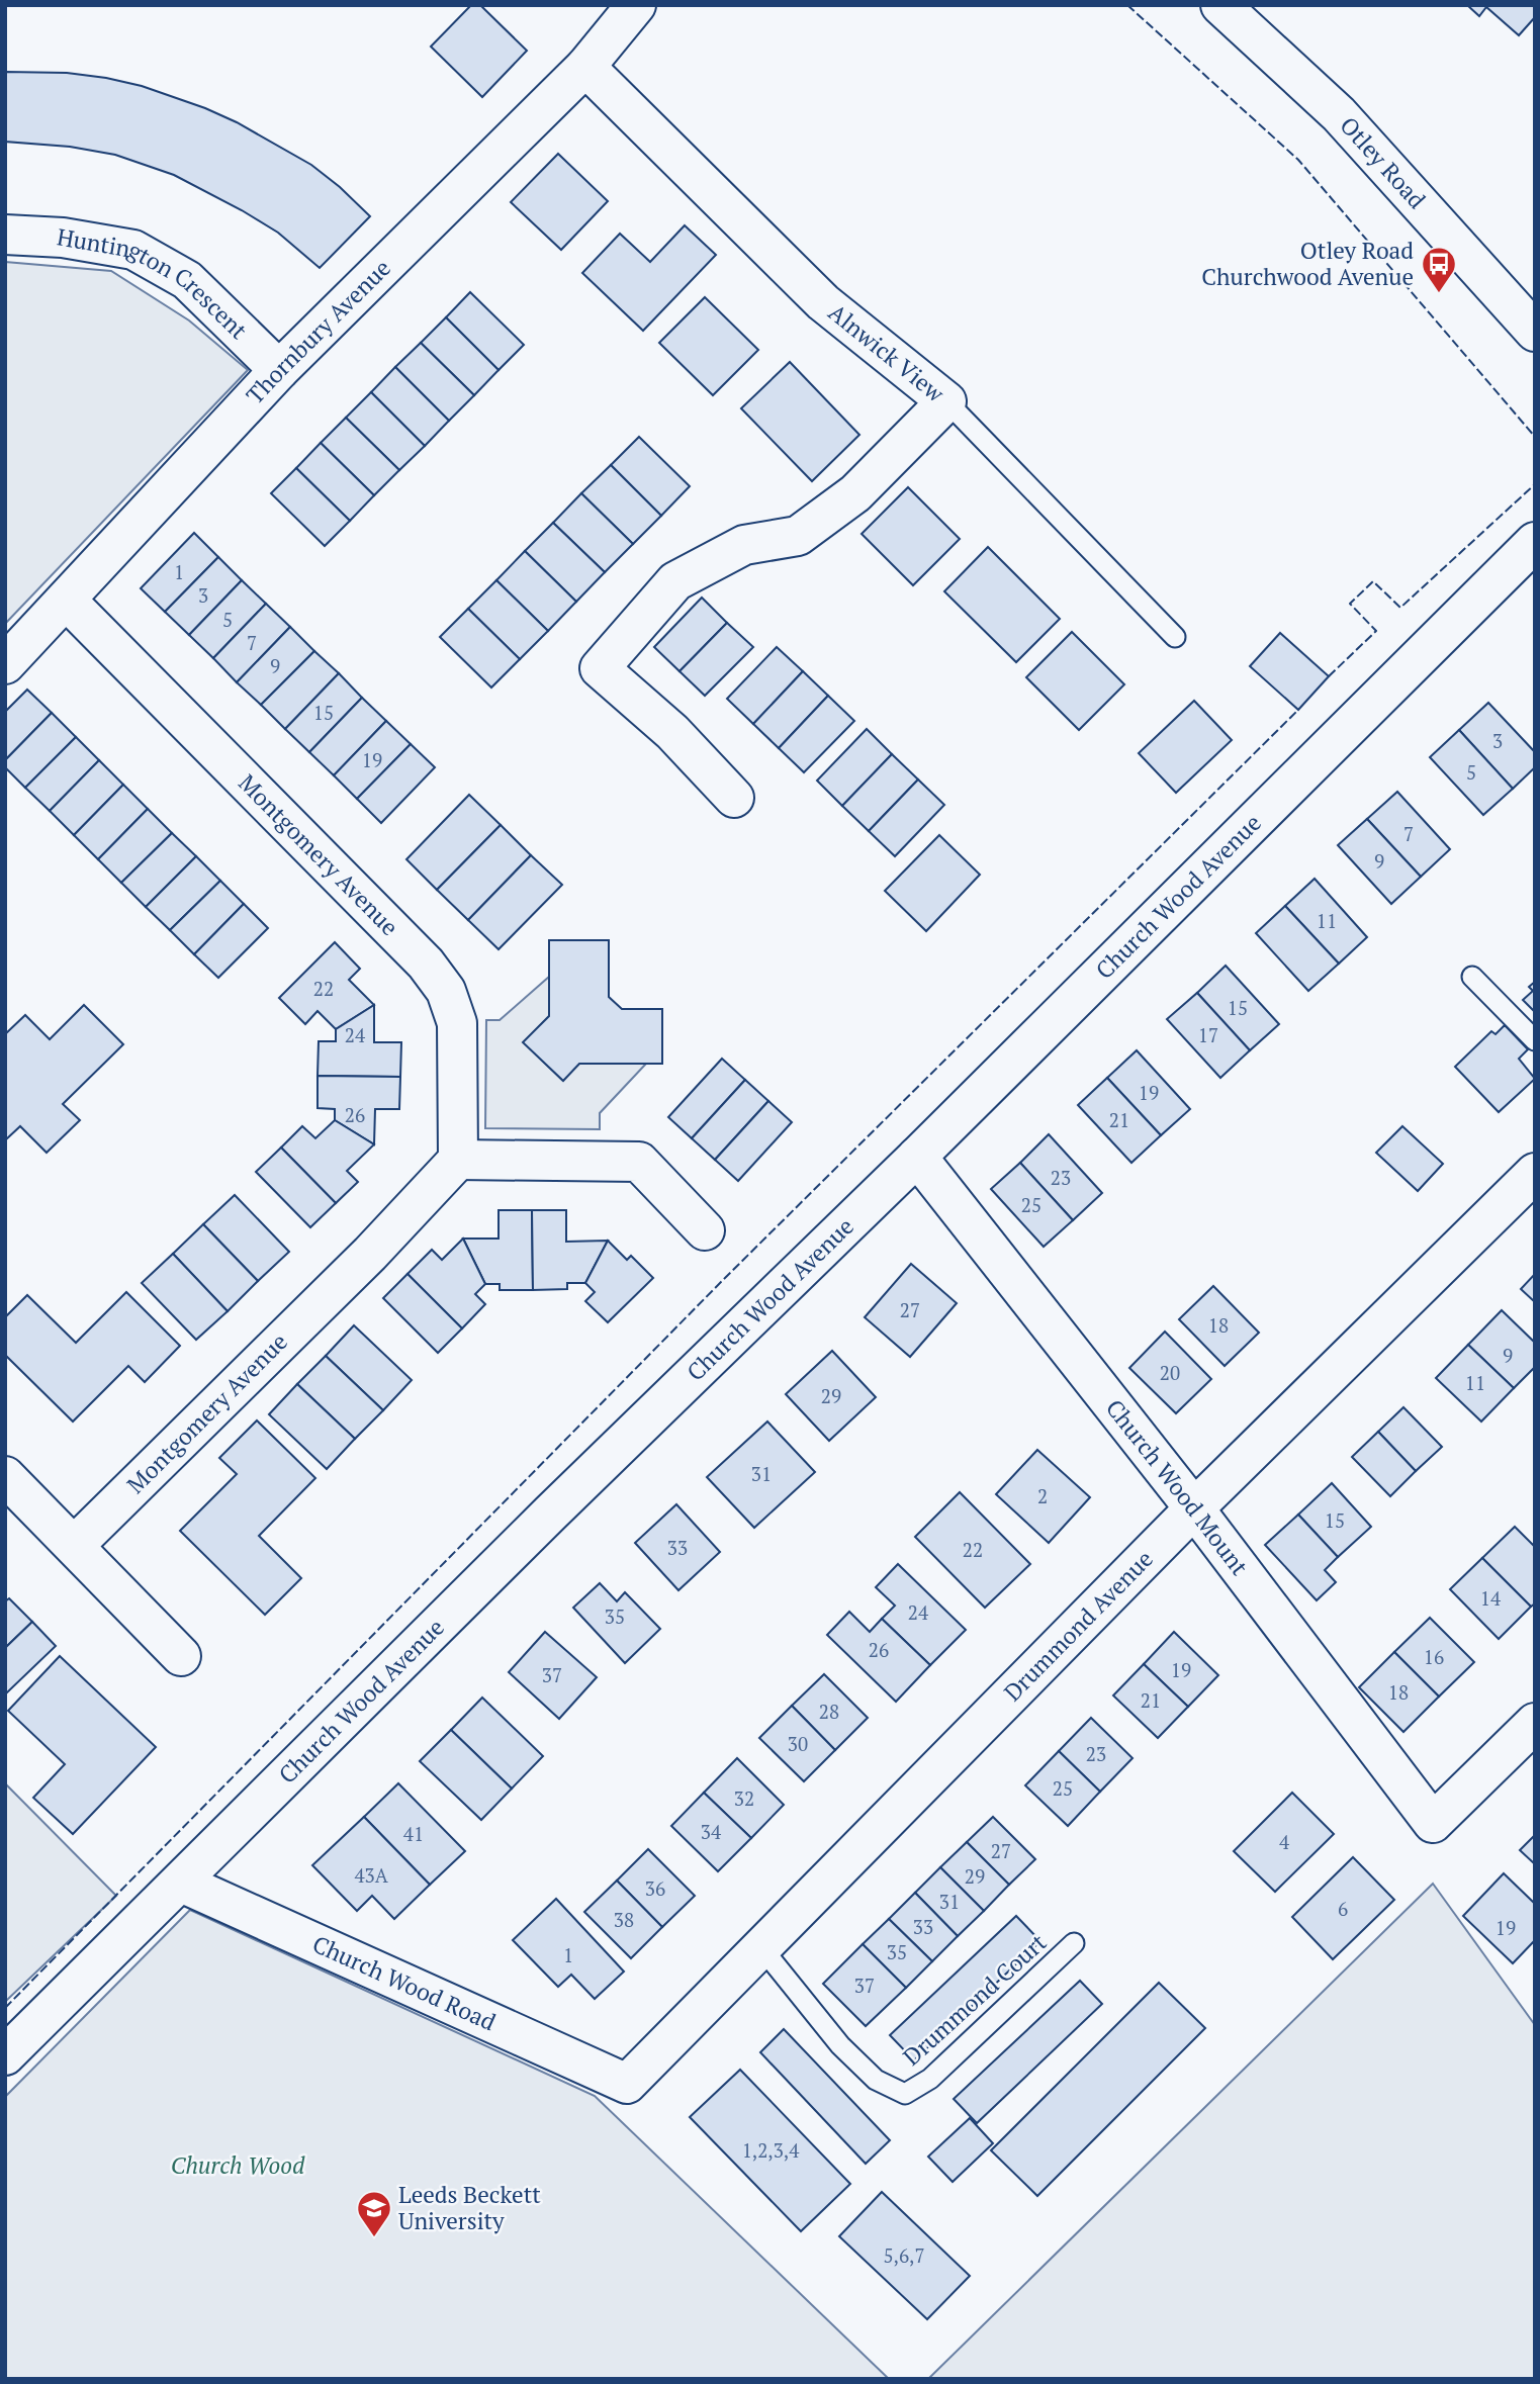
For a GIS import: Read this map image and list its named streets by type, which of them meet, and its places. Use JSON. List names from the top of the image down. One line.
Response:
{"streets":{"main road":["Otley Road","Huntington Crescent","Thornbury Avenue","Alnwick View","Montgomery Avenue","Church Wood Avenue","Church Wood Mount","Drummond Avenue","Church Wood Road"],"lane":["Drummond Court"]},"crossings":[["Huntington Crescent","Thornbury Avenue"],["Thornbury Avenue","Alnwick View"],["Thornbury Avenue","Montgomery Avenue"],["Church Wood Avenue","Church Wood Mount"],["Church Wood Avenue","Church Wood Road"],["Church Wood Mount","Drummond Avenue"],["Drummond Avenue","Church Wood Road"],["Drummond Avenue","Drummond Court"]],"parks":["Church Wood"],"places":{"bus stop":["Otley Road Churchwood Avenue"],"school or university":["Leeds Beckett University"]},"house_numbers":["1","3","5","7","9","15","3","19","5","7","9","11","22","15","24","17","19","26","21","23","25","27","18","9","20","11","29","31","2","15","33","22","14","24","35","26","16","19","37","18","21","28","30","23","25","32","34","41","4","27","43A","29","36","31","6","38","33","19","35","1","37","1,2,3,4","5,6,7"]}
